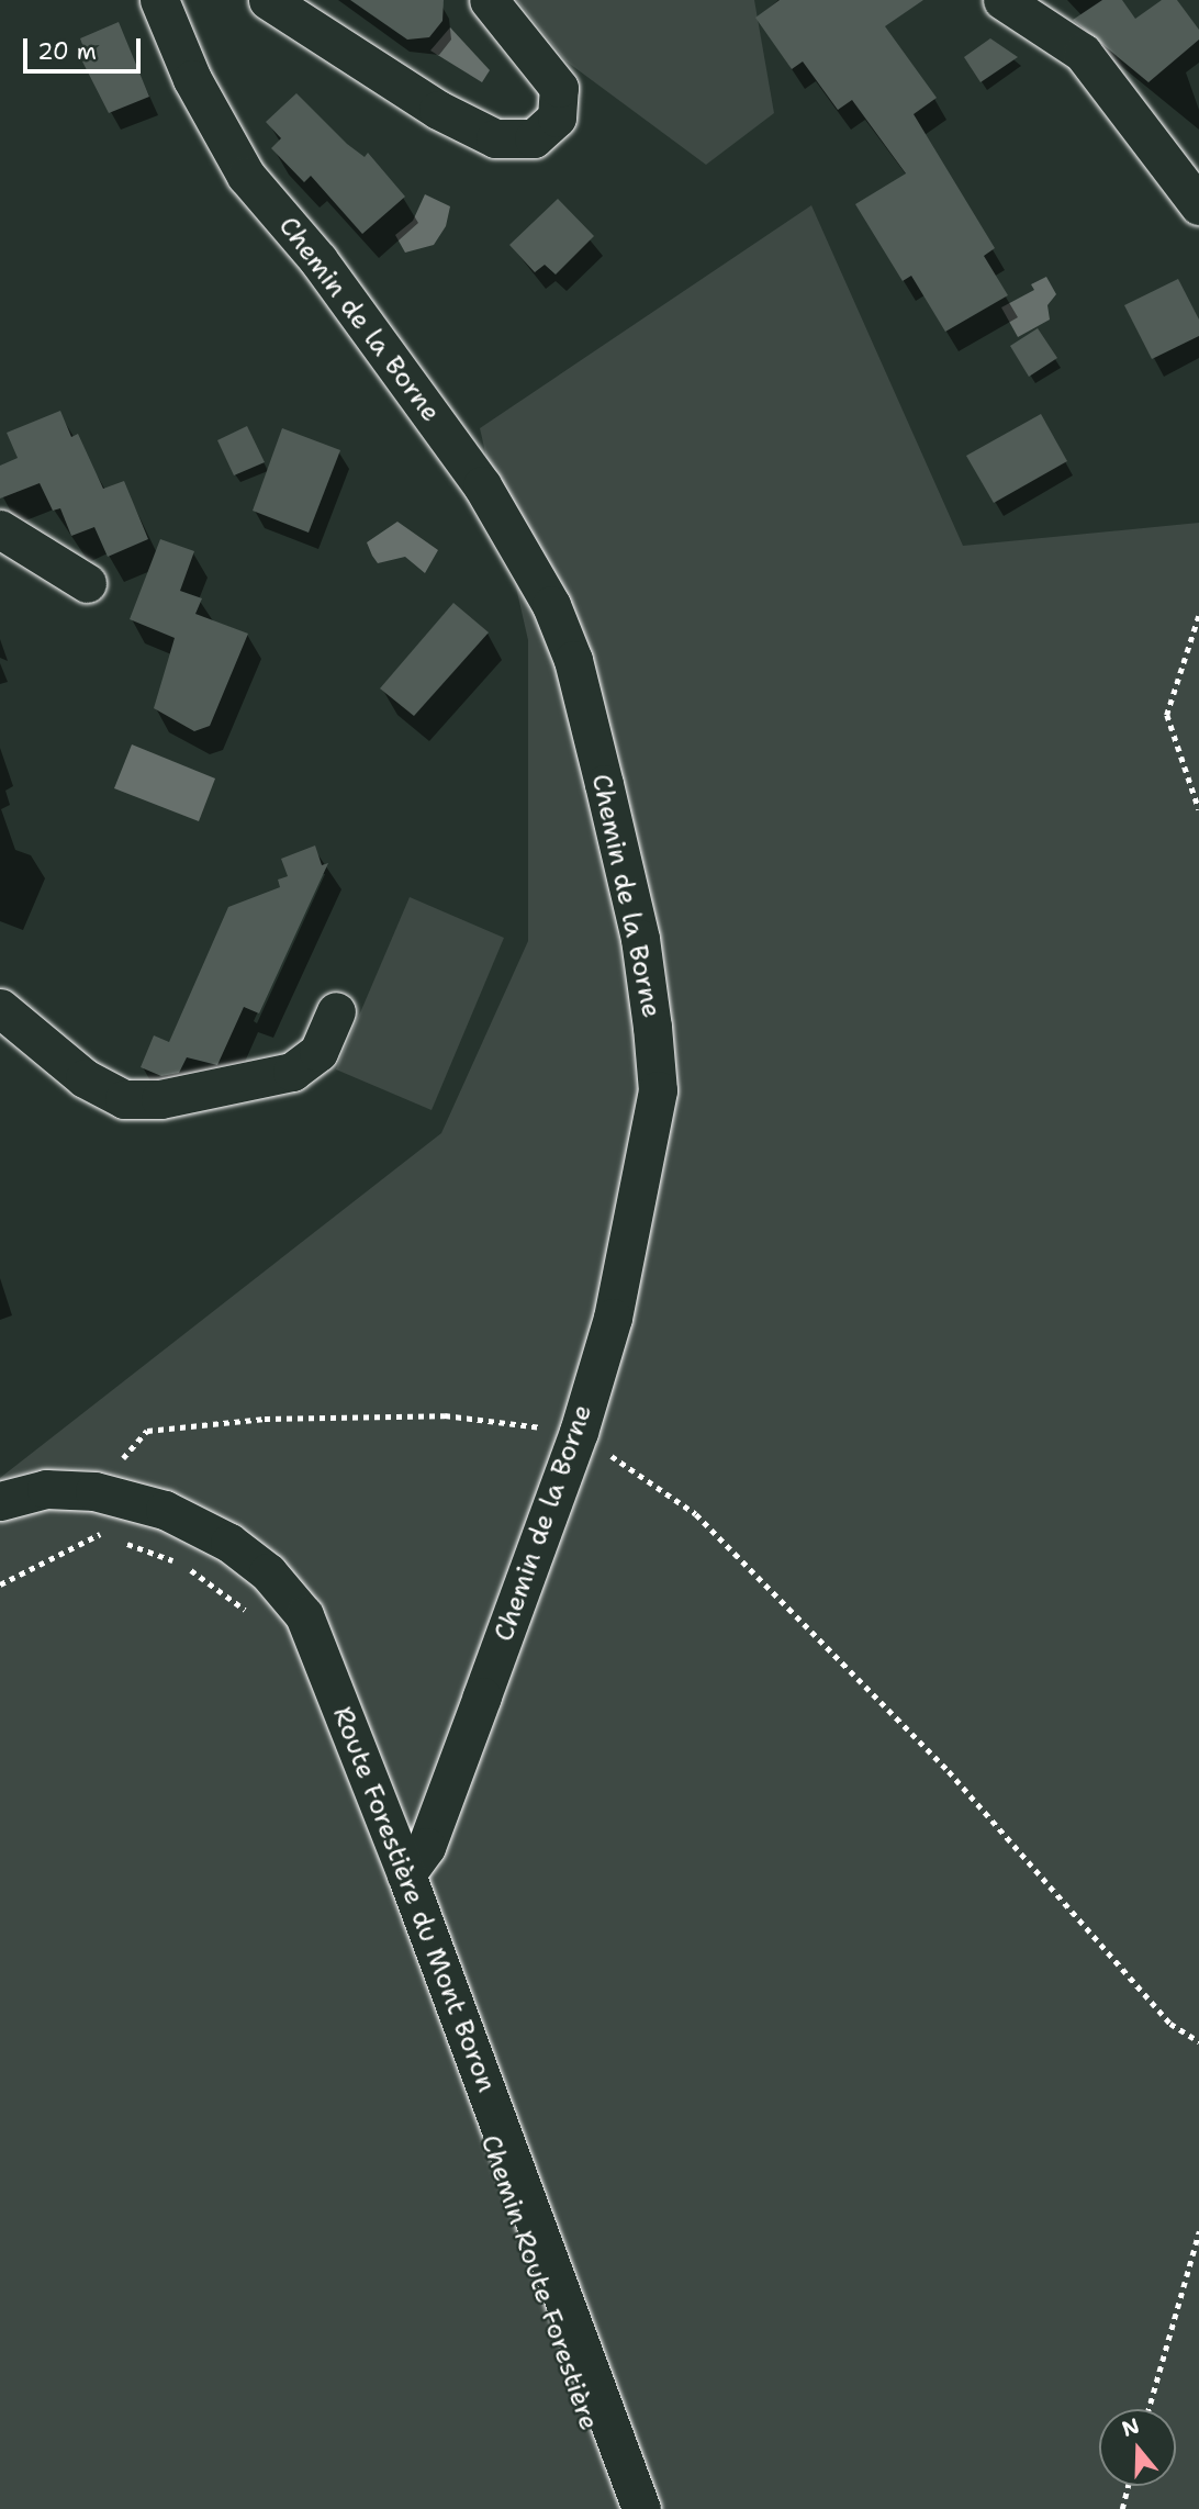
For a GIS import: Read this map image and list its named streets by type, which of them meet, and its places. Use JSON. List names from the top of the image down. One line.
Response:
{"streets":{"street":["Chemin de la Borne","Route Forestière du Mont Boron"]},"crossings":[["Chemin de la Borne","Route Forestière du Mont Boron"]],"scale_bar":"20 m","north":"top"}
